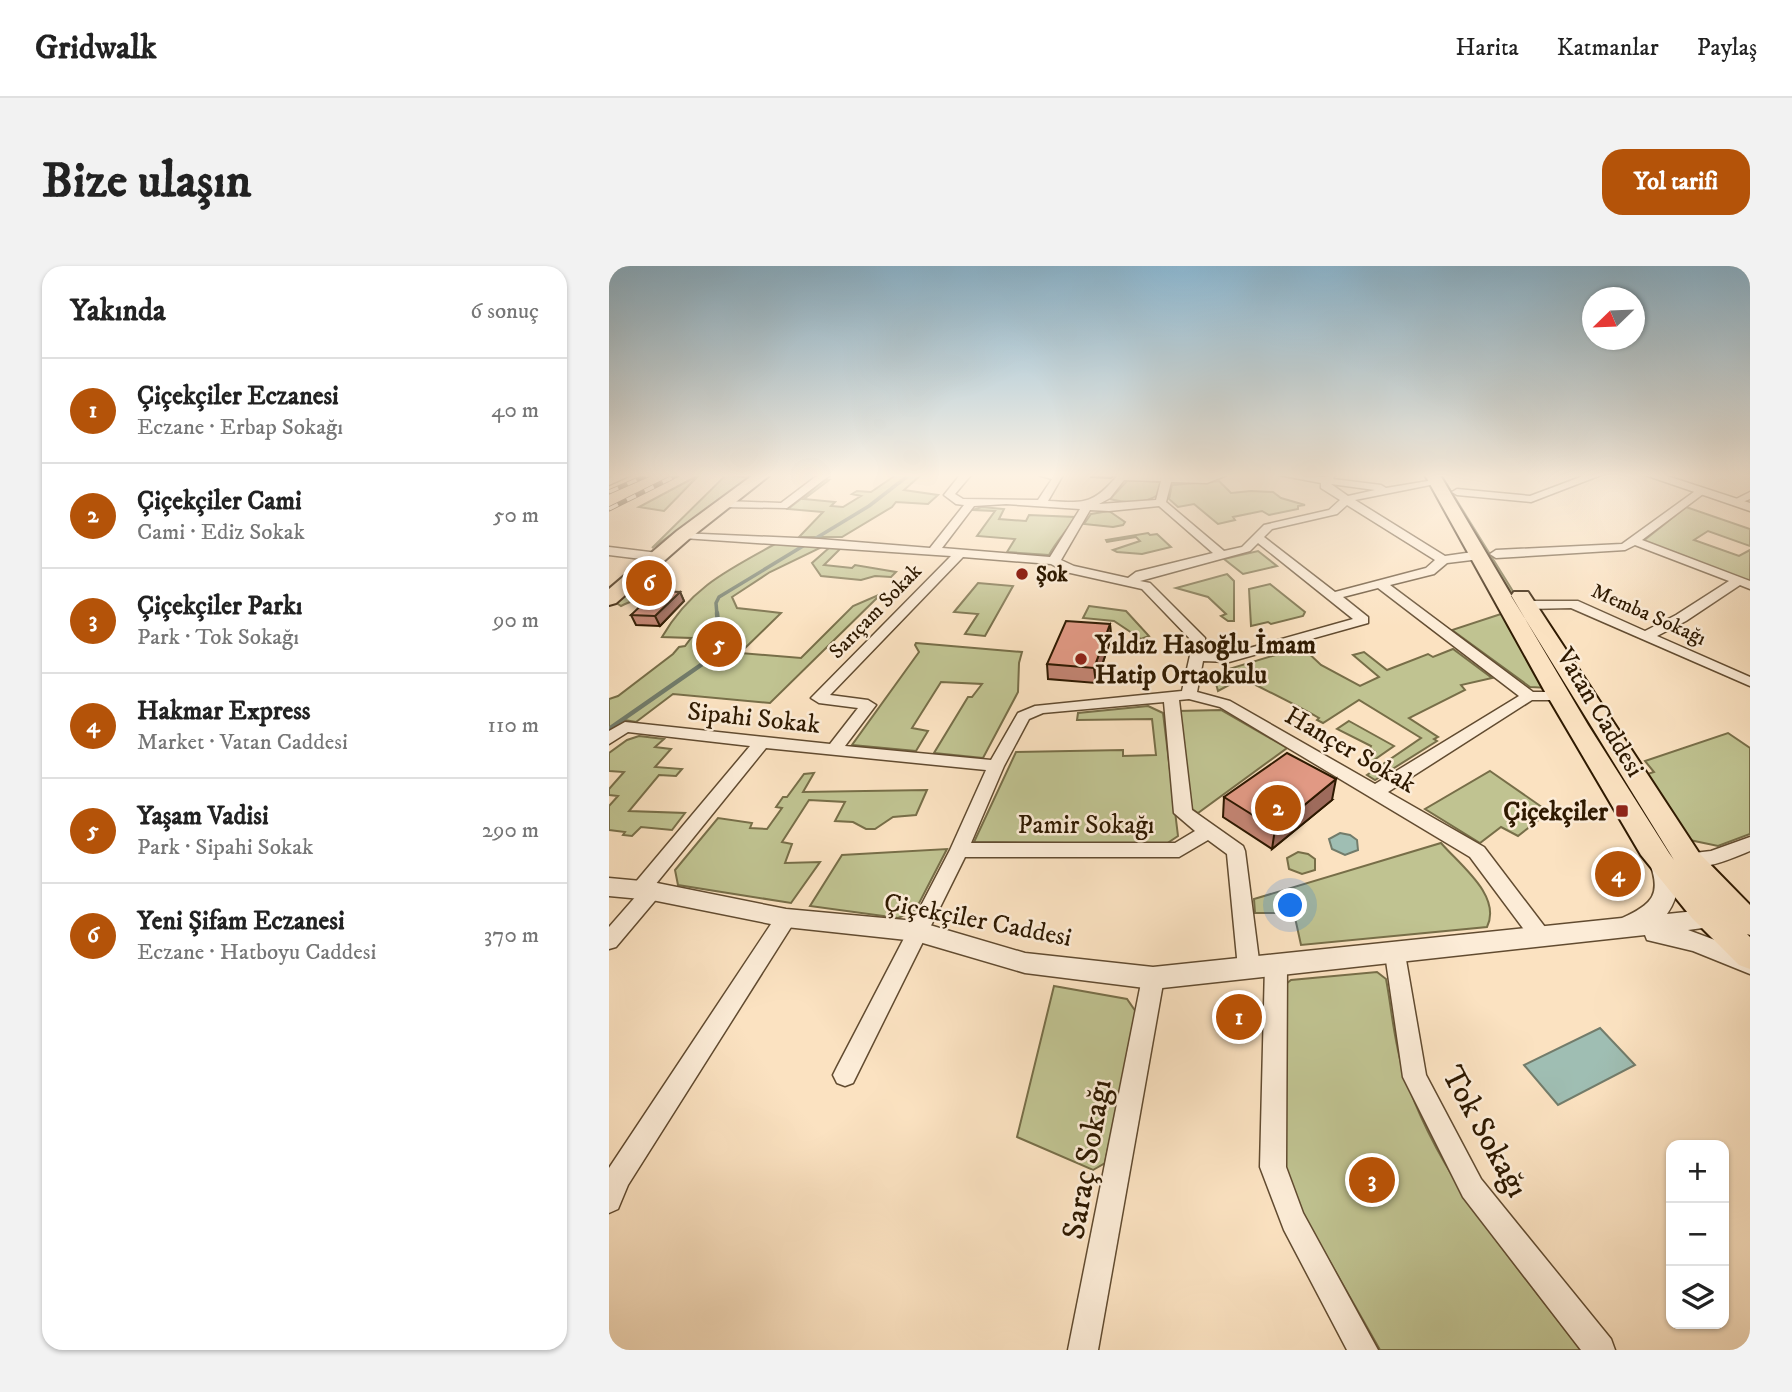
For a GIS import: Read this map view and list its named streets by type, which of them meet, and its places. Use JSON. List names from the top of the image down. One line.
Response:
{"streets":{"main road":["Vatan Caddesi"],"street":["Sarıçam Sokak","Memba Sokağı","Sipahi Sokak","Hançer Sokak","Pamir Sokağı","Çiçekçiler Caddesi","Tok Sokağı","Saraç Sokağı"]},"crossings":[["Sarıçam Sokak","Sipahi Sokak"],["Memba Sokağı","Vatan Caddesi"],["Vatan Caddesi","Çiçekçiler Caddesi"],["Hançer Sokak","Pamir Sokağı"],["Hançer Sokak","Çiçekçiler Caddesi"],["Çiçekçiler Caddesi","Tok Sokağı"],["Çiçekçiler Caddesi","Saraç Sokağı"]],"places":{"other":["Şok","Yıldız Hasoğlu İmam Hatip Ortaokulu"],"transit":["Çiçekçiler"]},"north":"bottom left","page":{"header":"Gridwalk","nav":["Harita","Katmanlar","Paylaş"],"buttons":"Yol tarifi","title":"Bize ulaşın","heading":["Yakında","6 sonuç"],"list":[{"mark":"1","name":"Çiçekçiler Eczanesi","note":"Eczane · Erbap Sokağı","value":"40 m"},{"mark":"2","name":"Çiçekçiler Cami","note":"Cami · Ediz Sokak","value":"50 m"},{"mark":"3","name":"Çiçekçiler Parkı","note":"Park · Tok Sokağı","value":"90 m"},{"mark":"4","name":"Hakmar Express","note":"Market · Vatan Caddesi","value":"110 m"},{"mark":"5","name":"Yaşam Vadisi","note":"Park · Sipahi Sokak","value":"290 m"},{"mark":"6","name":"Yeni Şifam Eczanesi","note":"Eczane · Hatboyu Caddesi","value":"370 m"}],"pins":["6","5","2","4","1","3"],"map_buttons":["+","−"]}}
